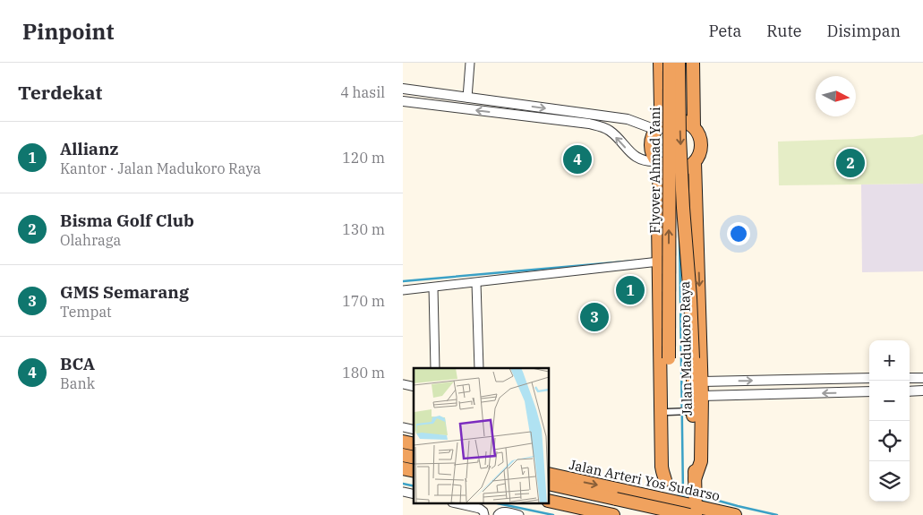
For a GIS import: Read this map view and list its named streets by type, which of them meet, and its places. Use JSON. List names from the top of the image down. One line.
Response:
{"streets":{"highway":["Flyover Ahmad Yani","Jalan Madukoro Raya","Jalan Arteri Yos Sudarso"]},"crossings":[["Flyover Ahmad Yani","Jalan Madukoro Raya"],["Jalan Madukoro Raya","Jalan Arteri Yos Sudarso"]],"north":"right","page":{"header":"Pinpoint","nav":["Peta","Rute","Disimpan"],"heading":["Terdekat","4 hasil"],"list":[{"mark":"1","name":"Allianz","note":"Kantor · Jalan Madukoro Raya","value":"120 m"},{"mark":"2","name":"Bisma Golf Club","note":"Olahraga","value":"130 m"},{"mark":"3","name":"GMS Semarang","note":"Tempat","value":"170 m"},{"mark":"4","name":"BCA","note":"Bank","value":"180 m"}],"pins":["4","2","1","3"],"map_buttons":["+","−"]}}
